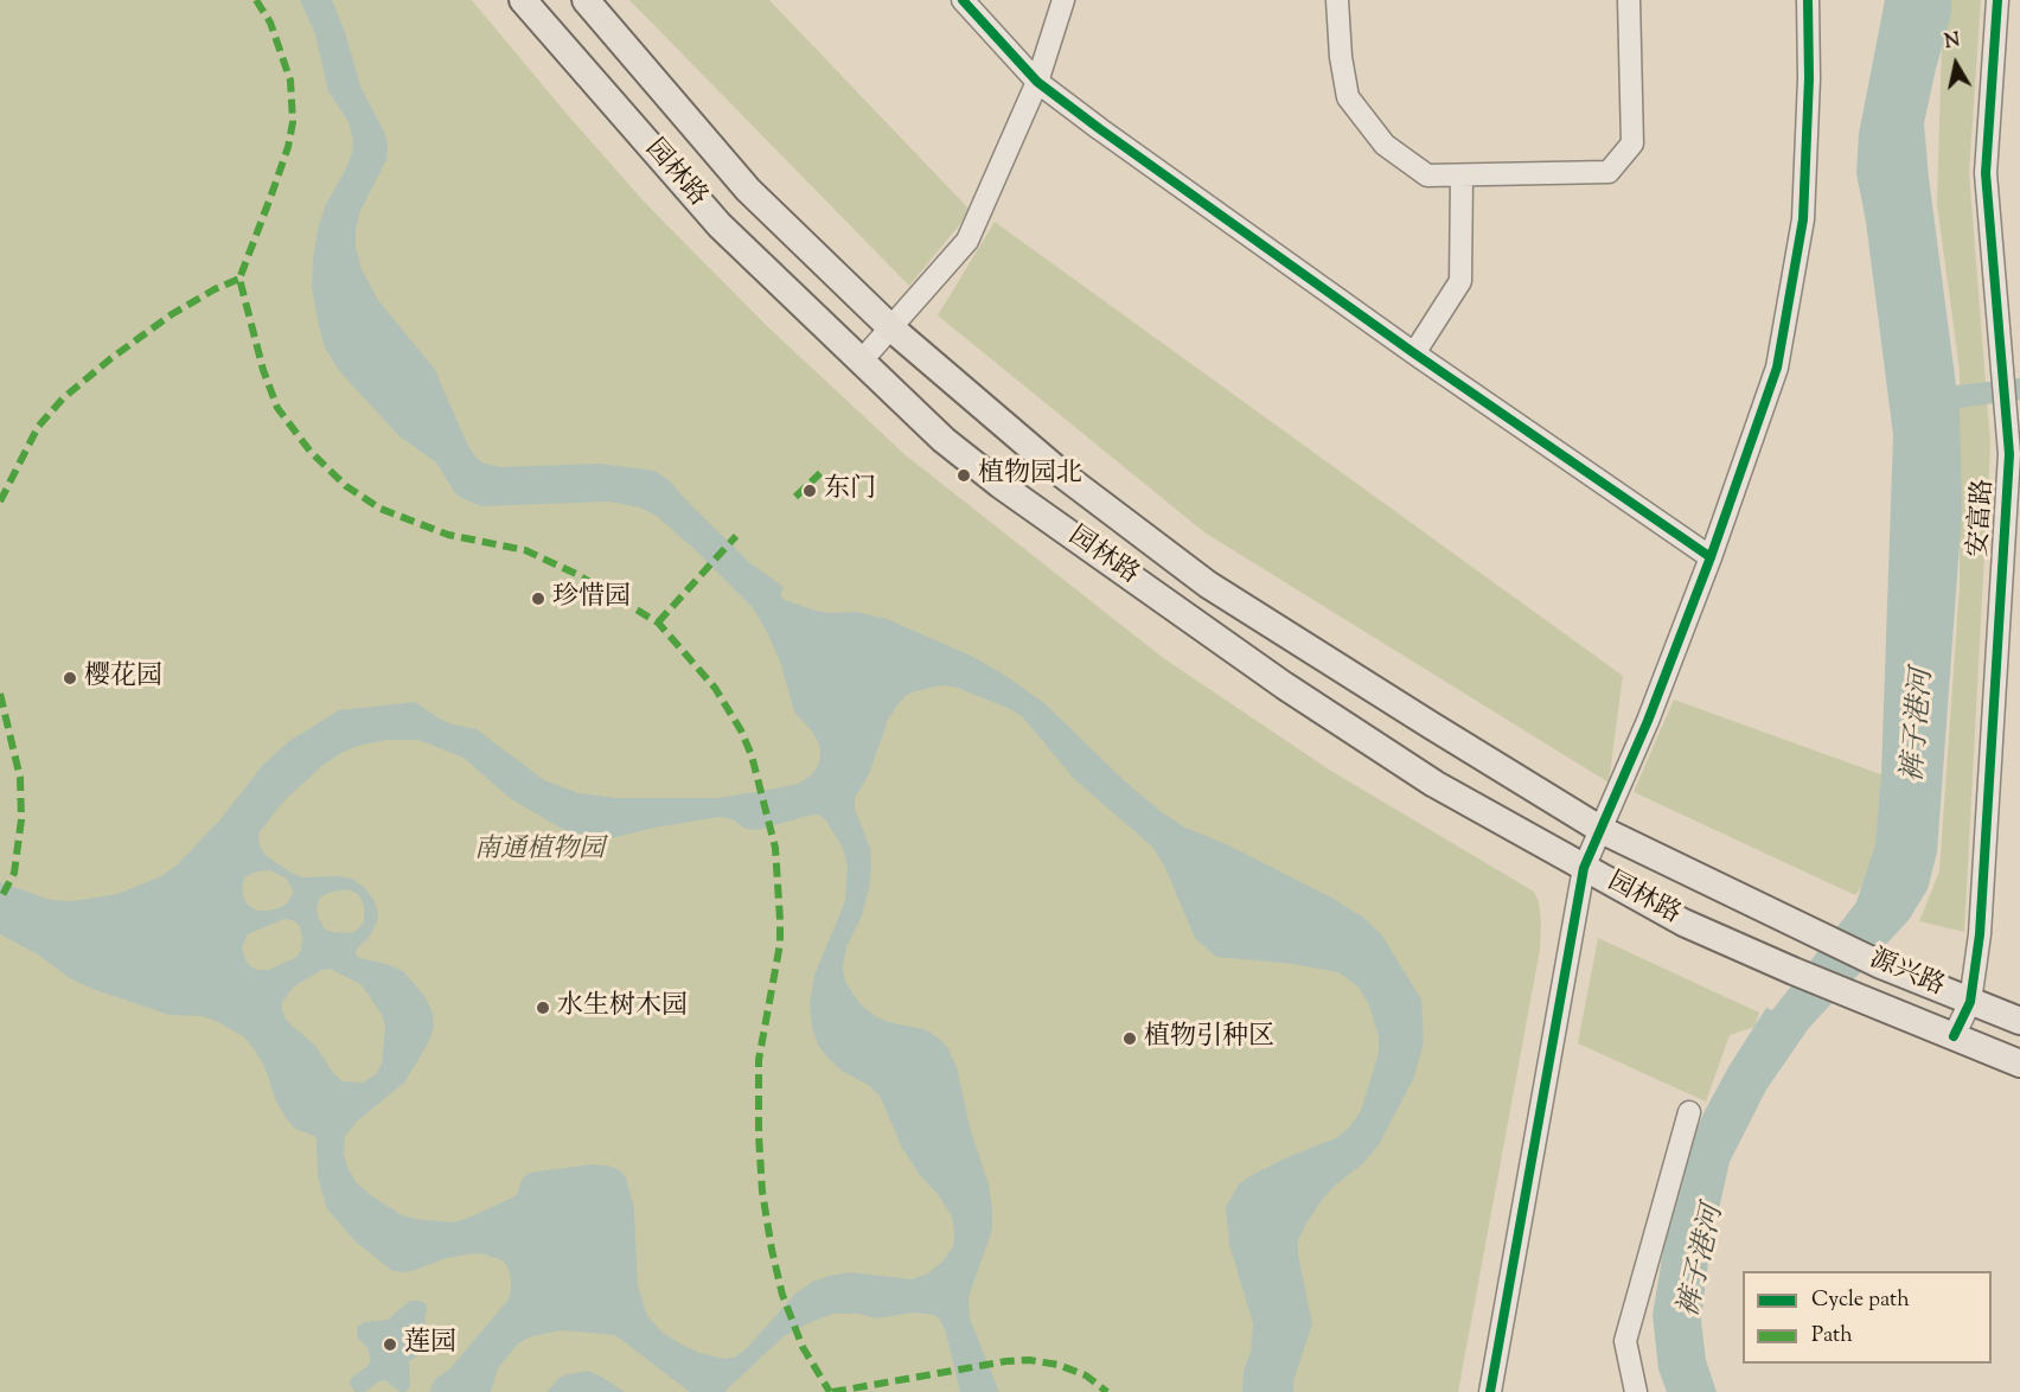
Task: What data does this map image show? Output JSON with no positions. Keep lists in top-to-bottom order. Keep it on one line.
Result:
{"streets":{"main road":["园林路","源兴路"],"street":["安富路"]},"crossings":[["园林路","源兴路"],["安富路","源兴路"]],"water":["裤子港河"],"parks":["南通植物园"],"places":["植物园北","东门","珍惜园","樱花园","水生树木园","植物引种区","莲园"],"legend":["Cycle path","Path"],"north":"top"}
